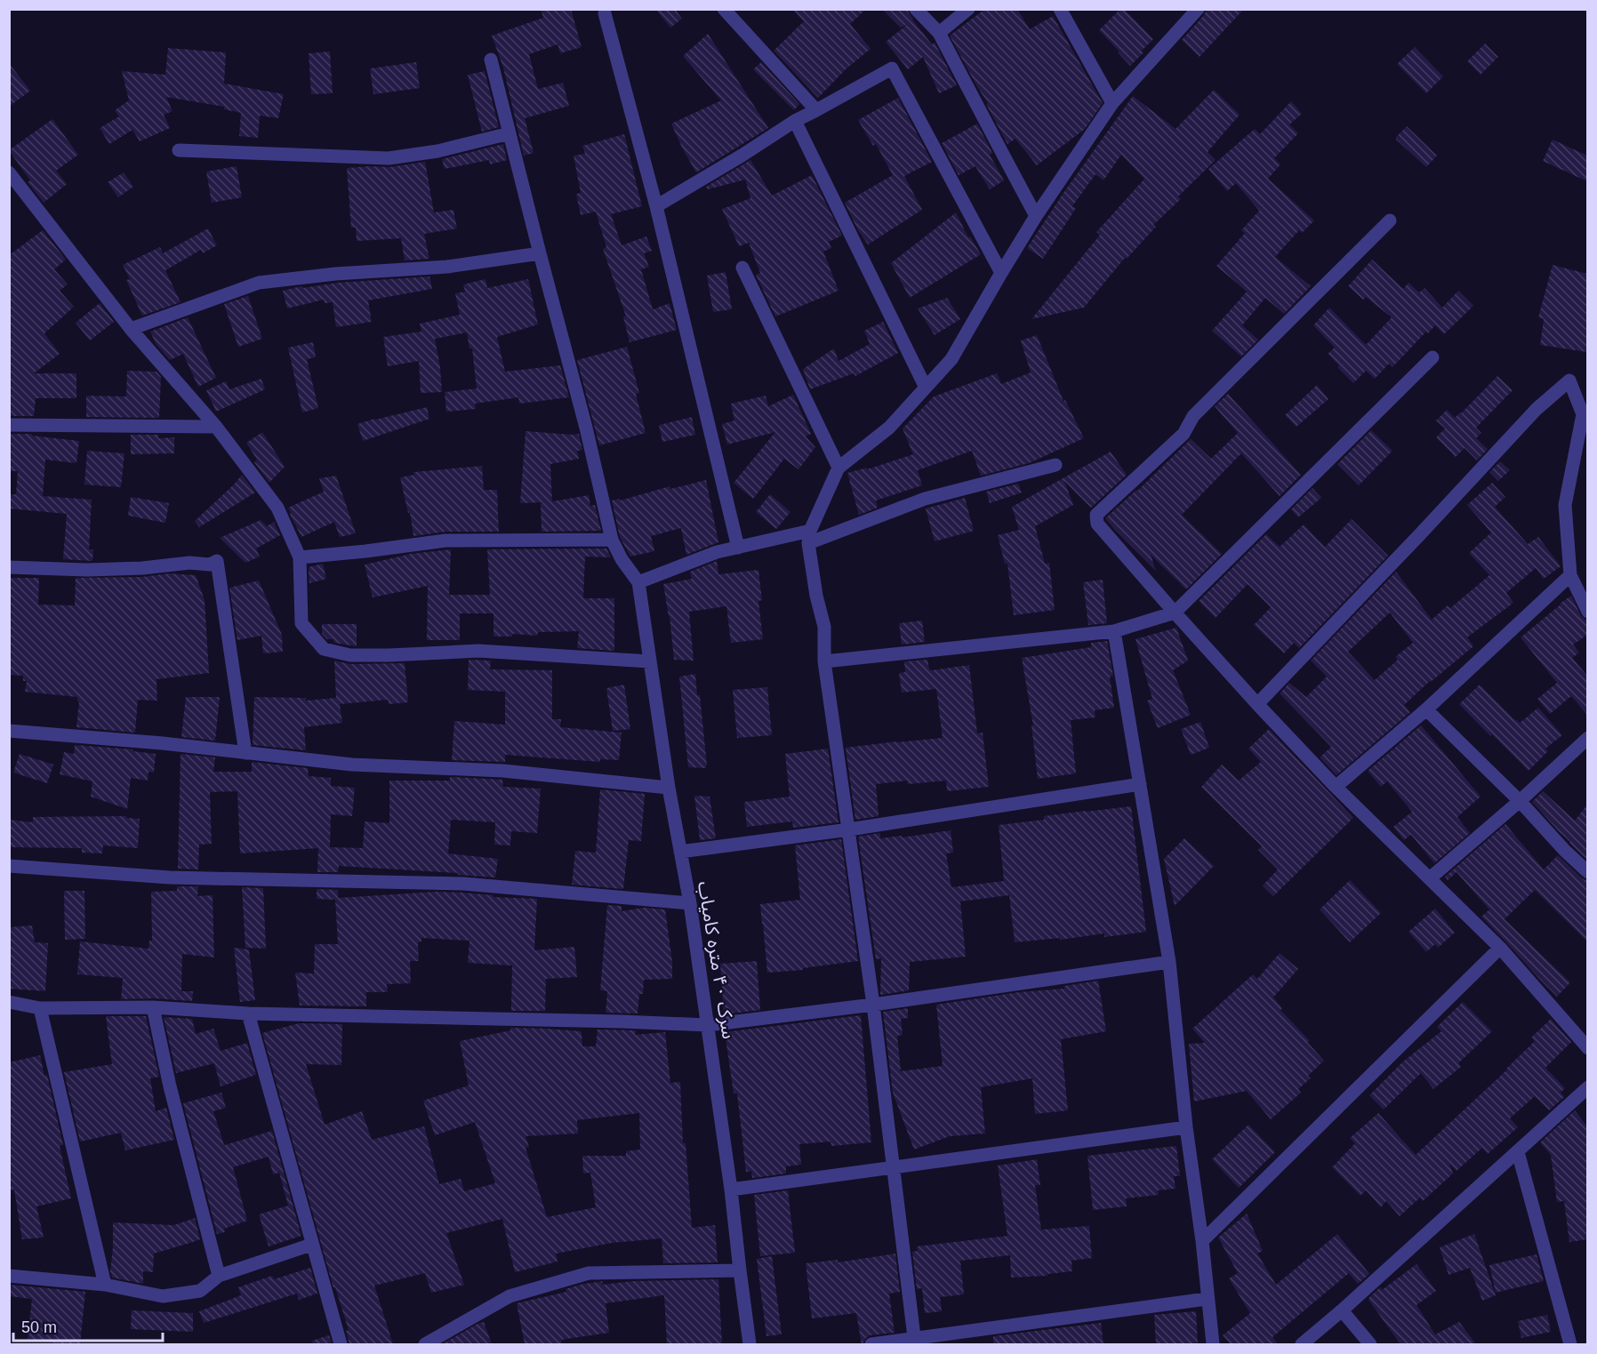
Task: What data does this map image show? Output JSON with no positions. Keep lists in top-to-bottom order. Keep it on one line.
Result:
{"streets":{"street":["سرک ۴۰ متره کامیاب"]},"scale_bar":"50 m"}
